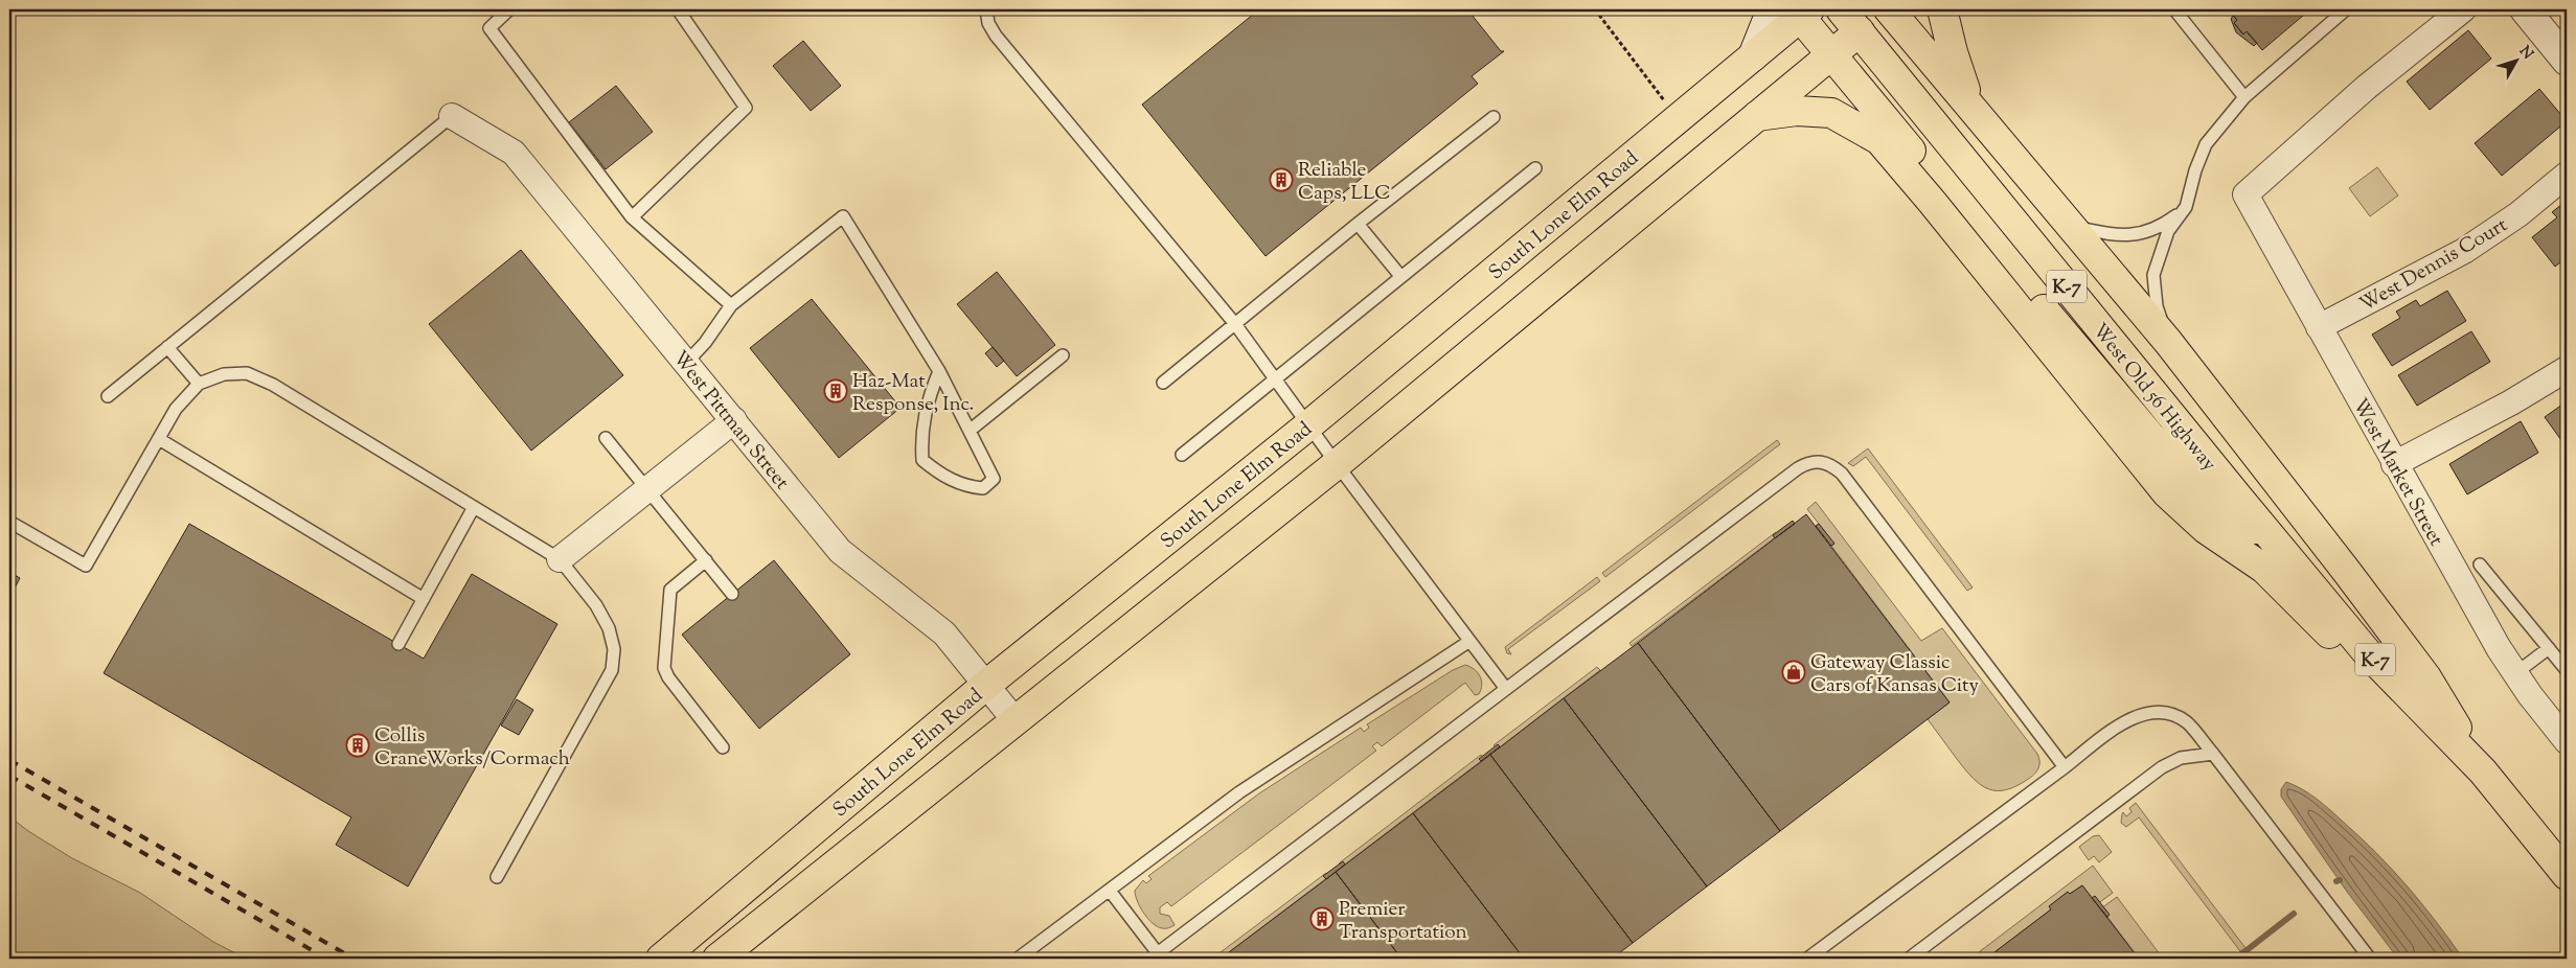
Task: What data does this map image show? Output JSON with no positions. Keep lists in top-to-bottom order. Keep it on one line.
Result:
{"streets":{"main road":["South Lone Elm Road","K-7","West Old 56 Highway"],"street":["West Dennis Court","West Pittman Street","West Market Street"]},"crossings":[["South Lone Elm Road","West Pittman Street"],["West Dennis Court","West Market Street"],["K-7","West Old 56 Highway"]],"places":{"building":["Reliable Caps, LLC","Haz-Mat Response, Inc.","Collis CraneWorks/Cormach","Premier Transportation"],"shop":["Gateway Classic Cars of Kansas City"]},"north":"top right"}
